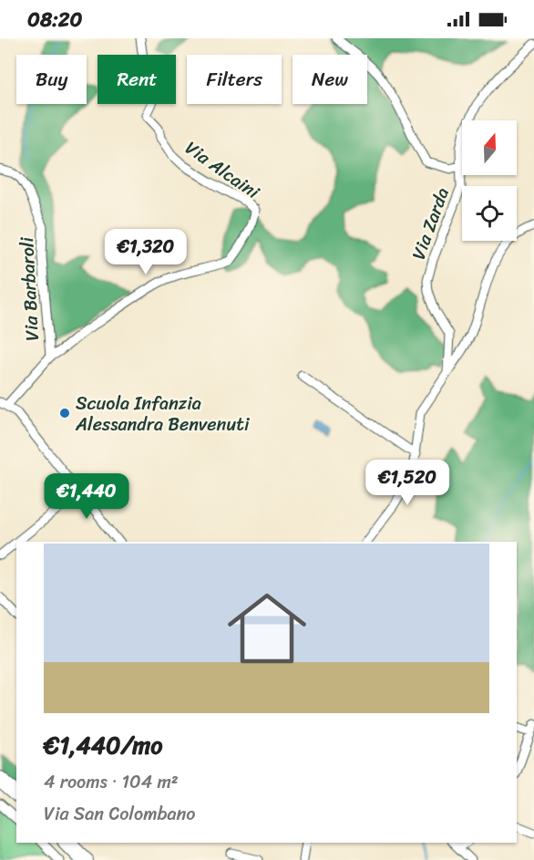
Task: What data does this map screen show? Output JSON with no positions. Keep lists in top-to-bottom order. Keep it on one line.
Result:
{"streets":{"street":["Via Alcaini","Via Zarda","Via Barbaroli"]},"crossings":[["Via Alcaini","Via Barbaroli"]],"places":["Scuola Infanzia Alessandra Benvenuti"],"north":"top","page":{"status":"08:20","chip":["Buy","Rent","Filters","New"],"price":["€1,320","€1,520","€1,440"],"list":[{"name":"€1,440/mo","note":"4 rooms · 104 m² · Via San Colombano"}]}}
